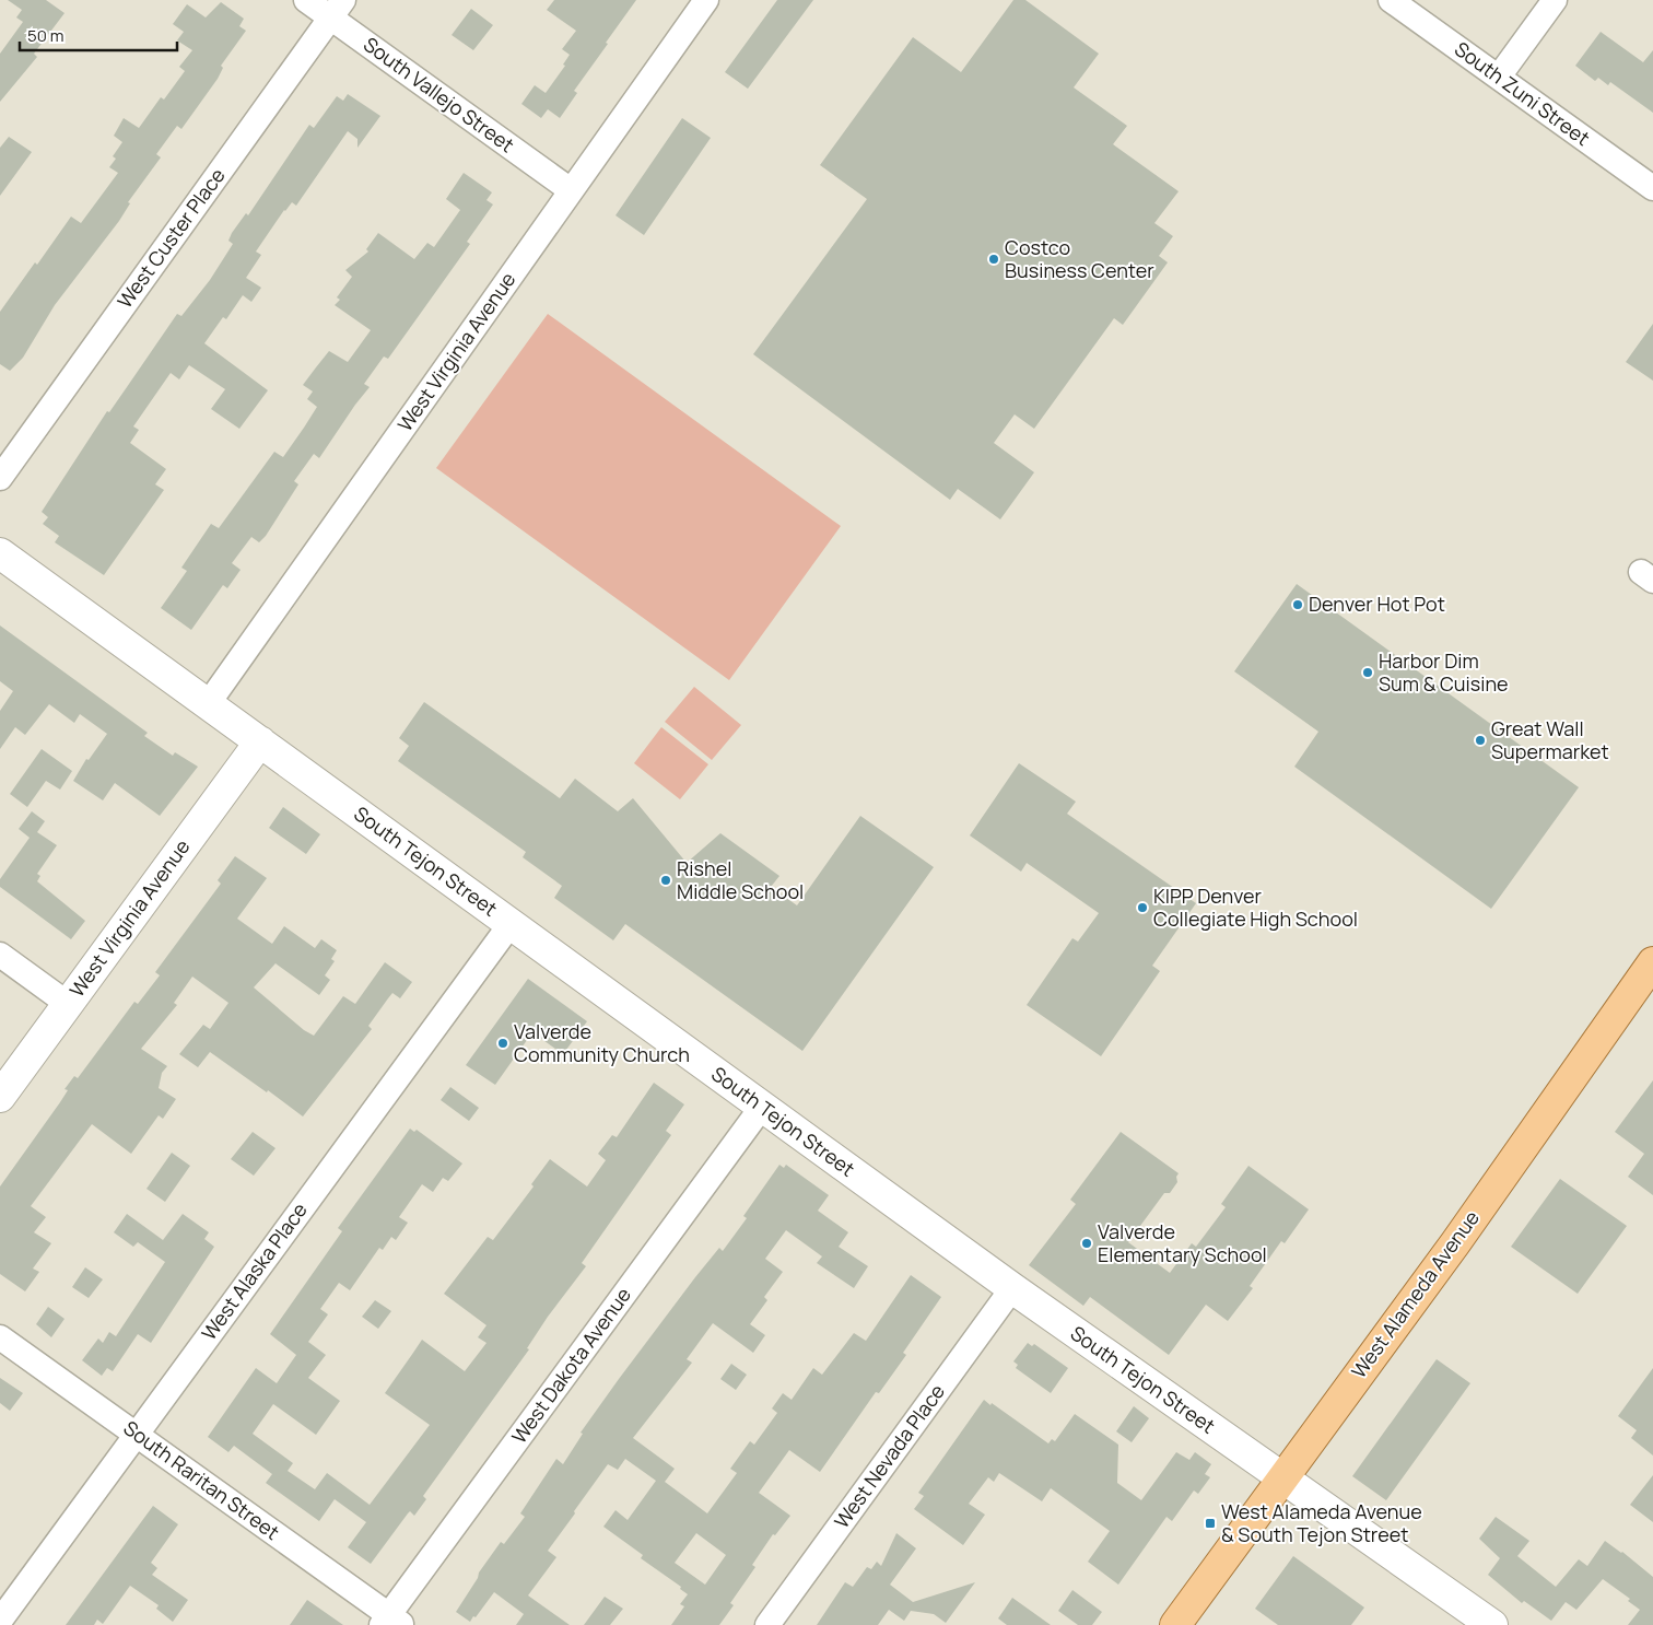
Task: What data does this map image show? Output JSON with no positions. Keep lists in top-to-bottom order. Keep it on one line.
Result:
{"streets":{"main road":["West Alameda Avenue"],"street":["South Zuni Street","South Vallejo Street","West Custer Place","West Virginia Avenue","South Tejon Street","West Alaska Place","West Dakota Avenue","West Nevada Place","South Raritan Street"]},"crossings":[["South Vallejo Street","West Custer Place"],["South Vallejo Street","West Virginia Avenue"],["West Virginia Avenue","South Tejon Street"],["South Tejon Street","West Alaska Place"],["South Tejon Street","West Alameda Avenue"],["South Tejon Street","West Dakota Avenue"],["South Tejon Street","West Nevada Place"],["West Alaska Place","South Raritan Street"],["West Dakota Avenue","South Raritan Street"]],"places":{"other":["Costco Business Center","Denver Hot Pot","Harbor Dim Sum & Cuisine","Great Wall Supermarket","Rishel Middle School","KIPP Denver Collegiate High School","Valverde Community Church","Valverde Elementary School"],"transit":["West Alameda Avenue & South Tejon Street"]},"scale_bar":"50 m"}
